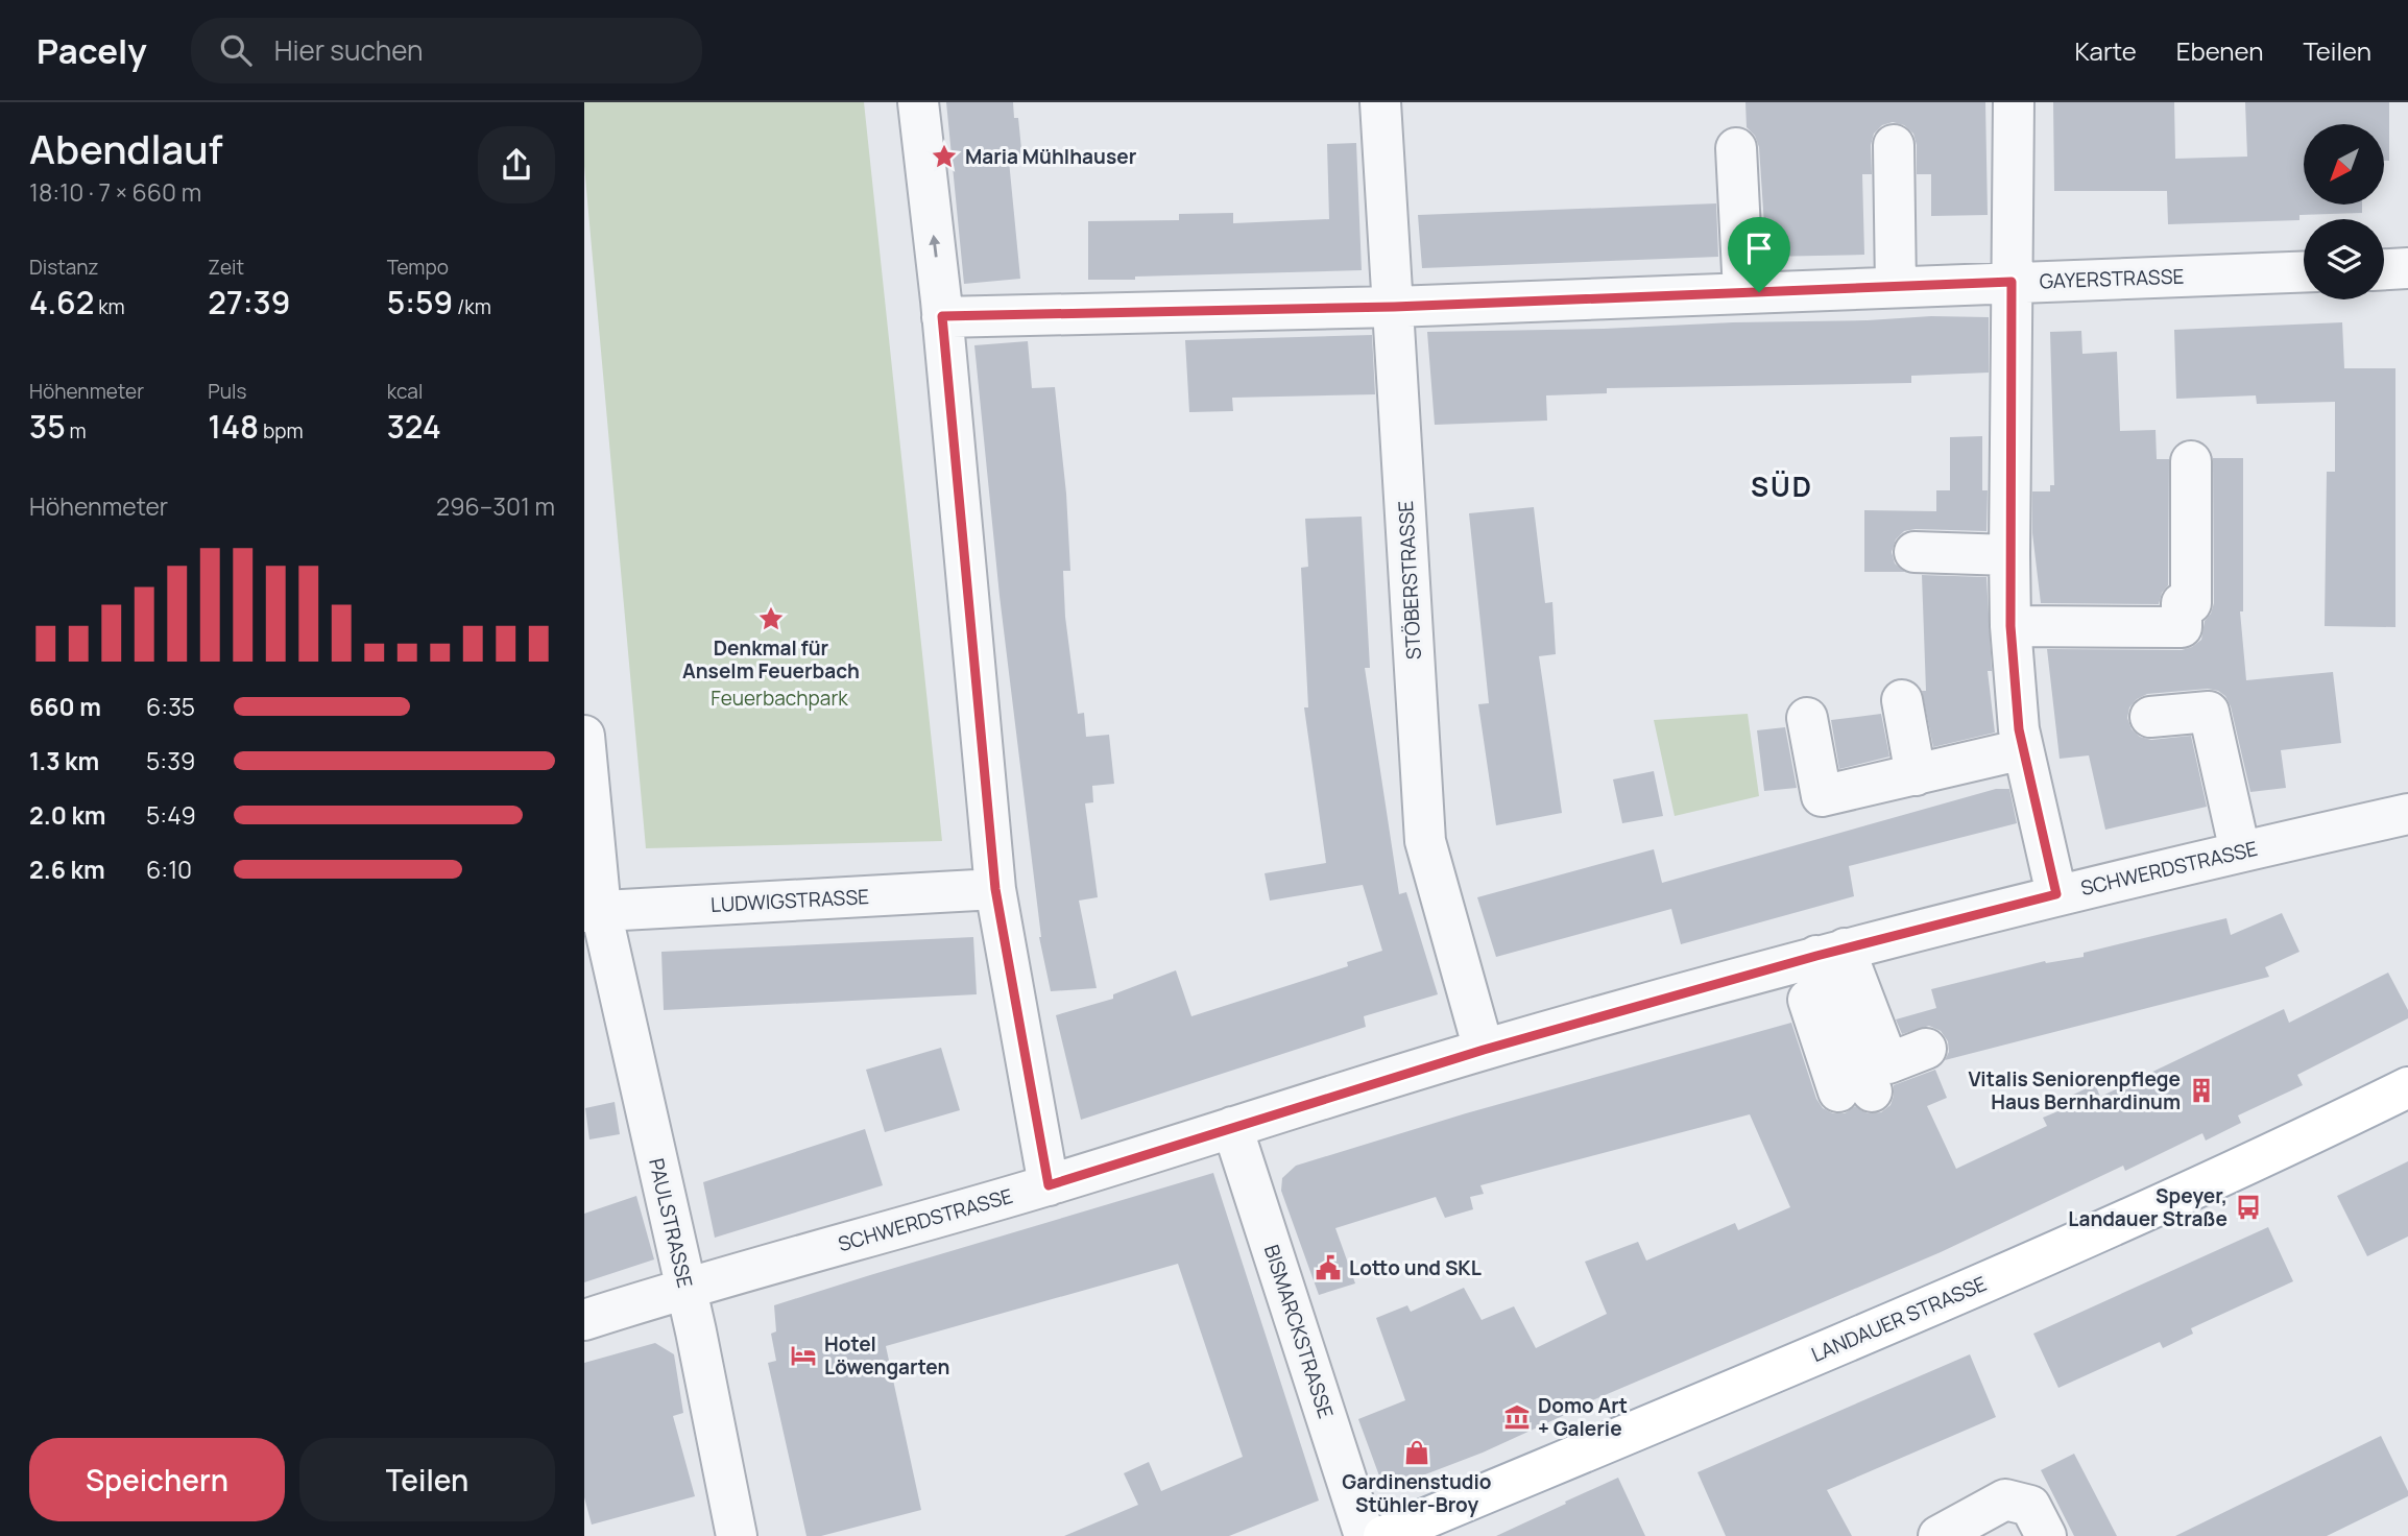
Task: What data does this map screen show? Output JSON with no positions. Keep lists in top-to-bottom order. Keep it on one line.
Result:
{"streets":{"main road":["LANDAUER STRASSE"],"street":["GAYERSTRASSE","STÖBERSTRASSE","SCHWERDSTRASSE","LUDWIGSTRASSE","PAULSTRASSE","BISMARCKSTRASSE"]},"crossings":[["GAYERSTRASSE","STÖBERSTRASSE"],["STÖBERSTRASSE","SCHWERDSTRASSE"],["SCHWERDSTRASSE","PAULSTRASSE"],["SCHWERDSTRASSE","BISMARCKSTRASSE"],["LUDWIGSTRASSE","PAULSTRASSE"]],"districts":["SÜD"],"parks":["Feuerbachpark"],"places":{"place":["Maria Mühlhauser","Denkmal für Anselm Feuerbach"],"building":["Vitalis Seniorenpflege Haus Bernhardinum"],"bus stop":["Speyer, Landauer Straße"],"public building":["Lotto und SKL"],"hotel":["Hotel Löwengarten"],"museum":["Domo Art + Galerie"],"shop":["Gardinenstudio Stühler-Broy"]},"north":"bottom left","page":{"header":"Pacely","search":"Hier suchen","nav":["Karte","Ebenen","Teilen"],"heading":["Abendlauf","18:10 · 7 × 660 m"],"stats":[["Distanz","4.62 km"],["Zeit","27:39"],["Tempo","5:59 /km"],["Höhenmeter","35 m"],["Puls","148 bpm"],["kcal","324"]],"chart":["Höhenmeter","296–301 m"],"list":[{"name":"660 m","note":"6:35"},{"name":"1.3 km","note":"5:39"},{"name":"2.0 km","note":"5:49"},{"name":"2.6 km","note":"6:10"}],"buttons":["Speichern","Teilen"]}}
